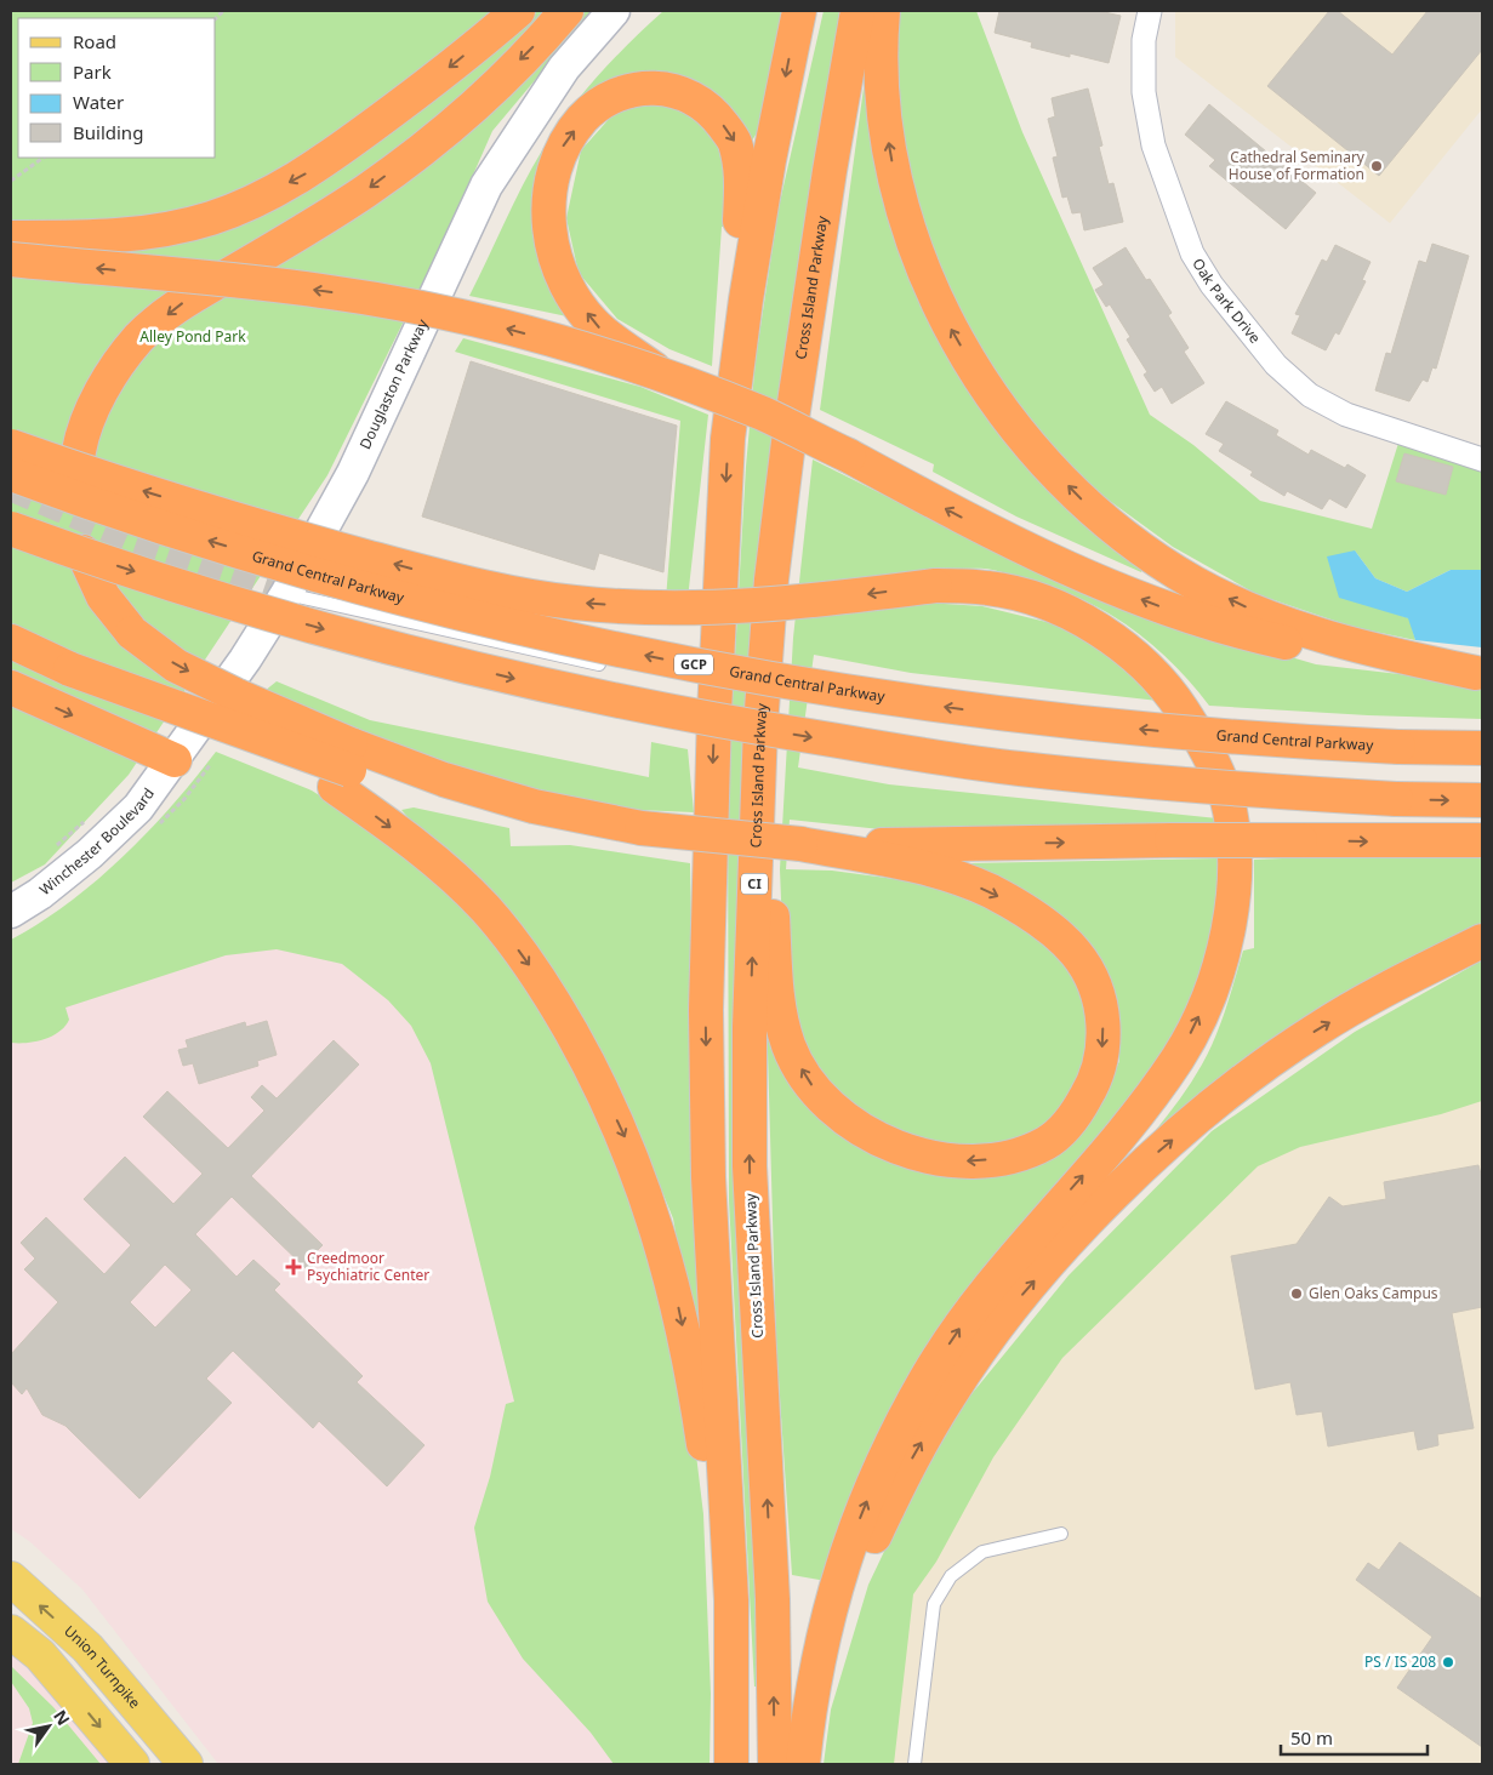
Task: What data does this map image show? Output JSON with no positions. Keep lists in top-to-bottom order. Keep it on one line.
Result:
{"streets":{"highway":["Cross Island Parkway","Grand Central Parkway","GCP","CI"],"main road":["Douglaston Parkway","Winchester Boulevard","Union Turnpike"],"street":["Oak Park Drive"]},"crossings":[["Douglaston Parkway","Winchester Boulevard"]],"parks":["Alley Pond Park"],"places":{"other":["Cathedral Seminary House of Formation","Glen Oaks Campus","PS / IS 208"],"health":["Creedmoor Psychiatric Center"]},"legend":["Road","Park","Water","Building"],"scale_bar":"50 m","north":"top right"}
